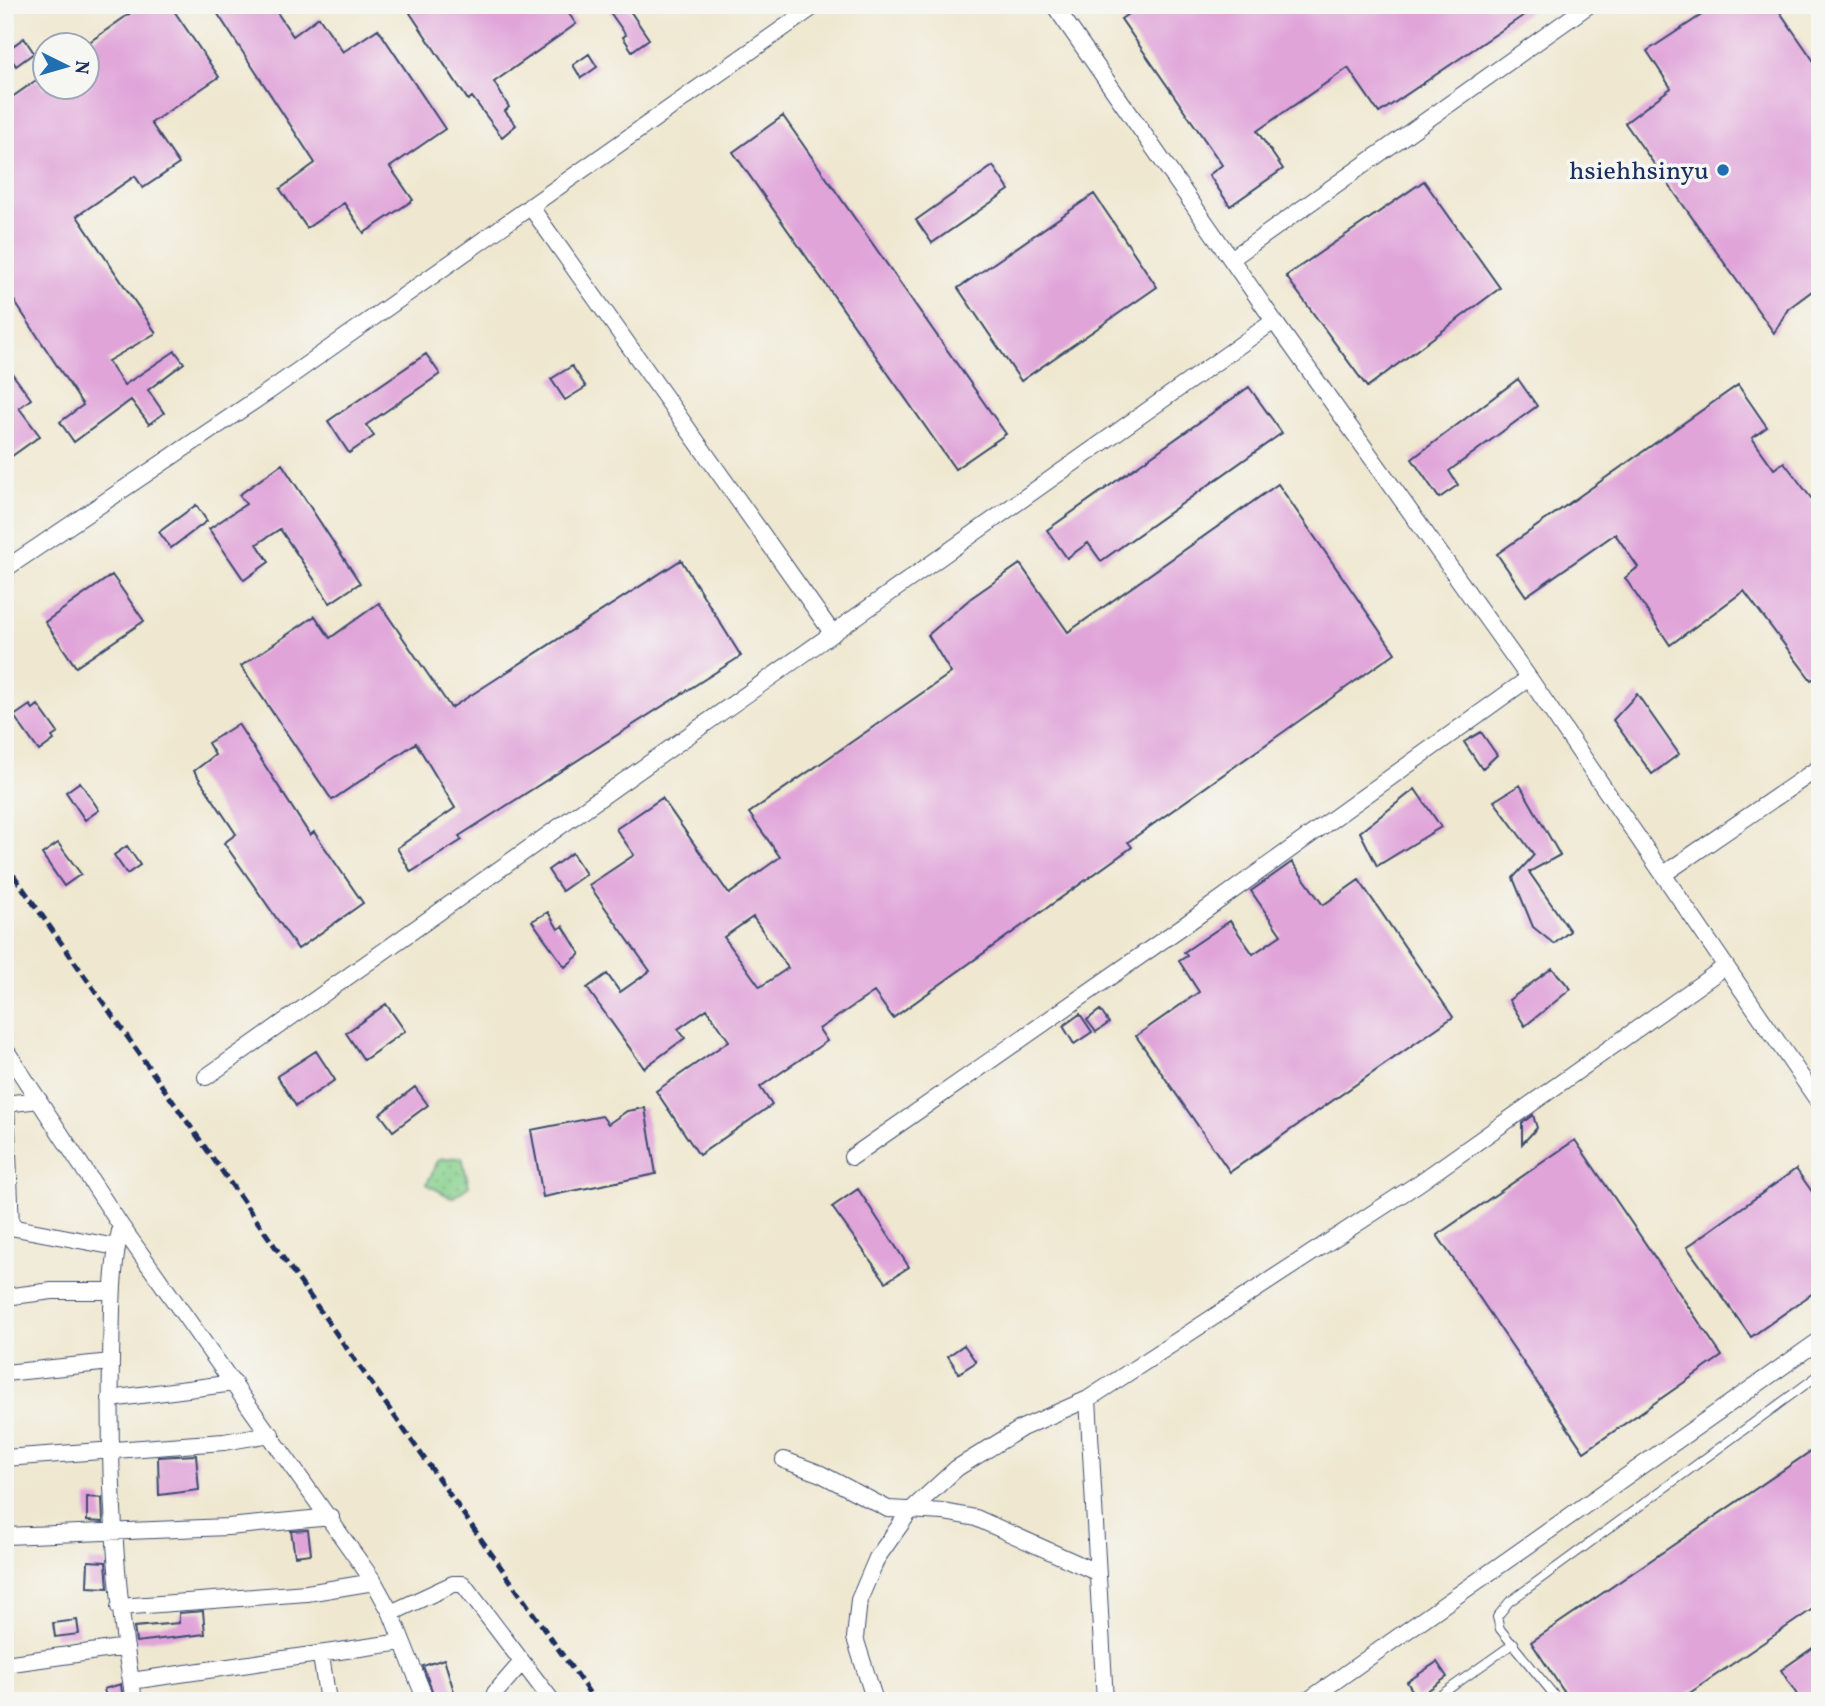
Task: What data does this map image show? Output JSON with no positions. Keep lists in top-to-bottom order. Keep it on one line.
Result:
{"places":["hsiehhsinyu"],"north":"right"}
